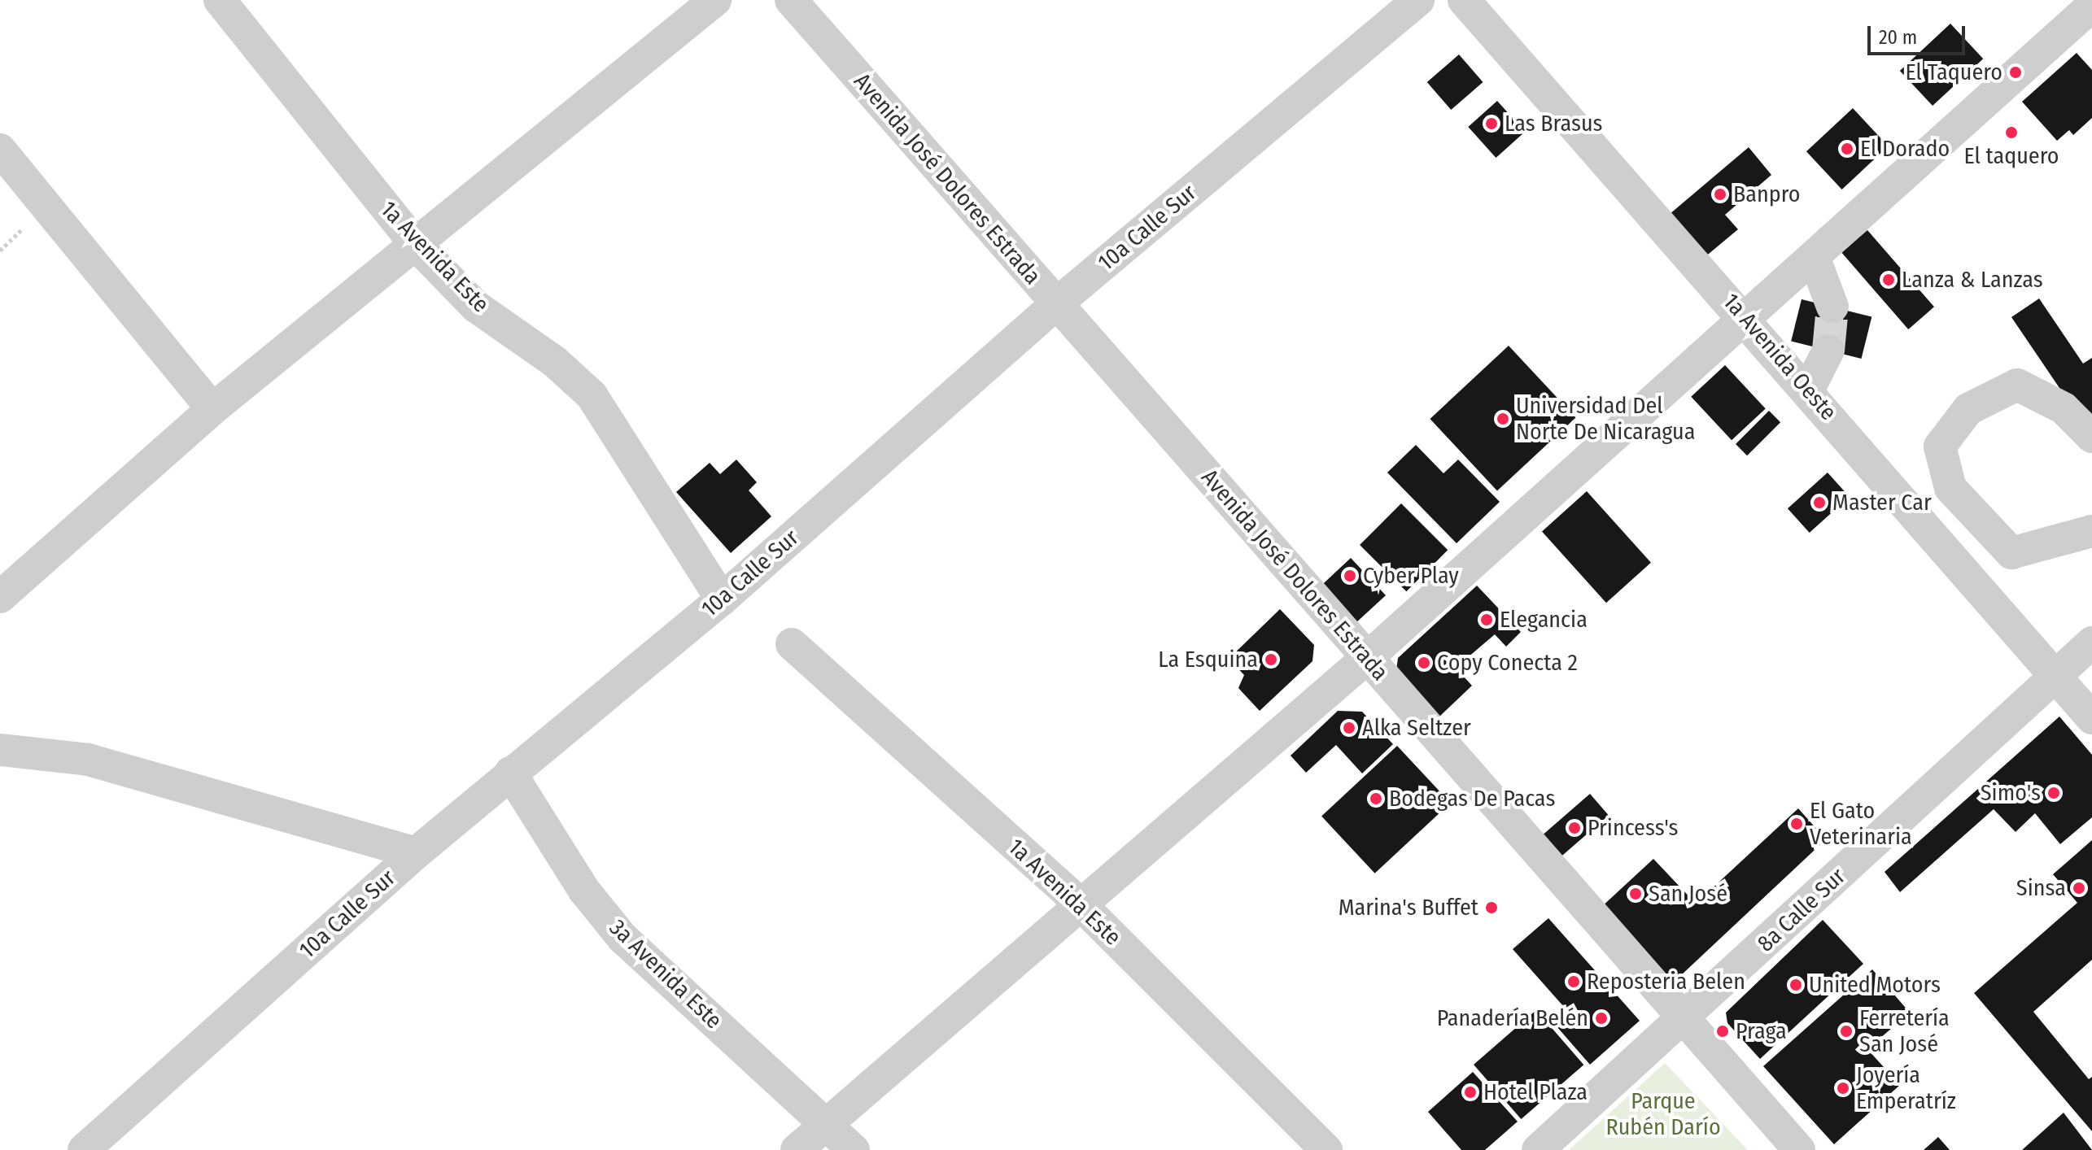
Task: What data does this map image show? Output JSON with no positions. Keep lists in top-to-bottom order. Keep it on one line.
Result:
{"streets":{"street":["Avenida José Dolores Estrada","10a Calle Sur","1a Avenida Este","1a Avenida Oeste","8a Calle Sur","3a Avenida Este"]},"crossings":[["Avenida José Dolores Estrada","10a Calle Sur"],["Avenida José Dolores Estrada","8a Calle Sur"],["10a Calle Sur","1a Avenida Este"],["10a Calle Sur","3a Avenida Este"],["1a Avenida Oeste","8a Calle Sur"]],"parks":["Parque Rubén Darío"],"places":["El Taquero","Las Brasus","El taquero","El Dorado","Banpro","Lanza & Lanzas","Universidad Del Norte De Nicaragua","Master Car","Cyber Play","Elegancia","La Esquina","Copy Conecta 2","Alka Seltzer","Simo's","Bodegas De Pacas","El Gato Veterinaria","Princess's","Sinsa","San José","Marina's Buffet","Reposteria Belen","United Motors","Panadería Belén","Praga","Ferretería San José","Joyería Emperatríz","Hotel Plaza"],"scale_bar":"20 m"}
